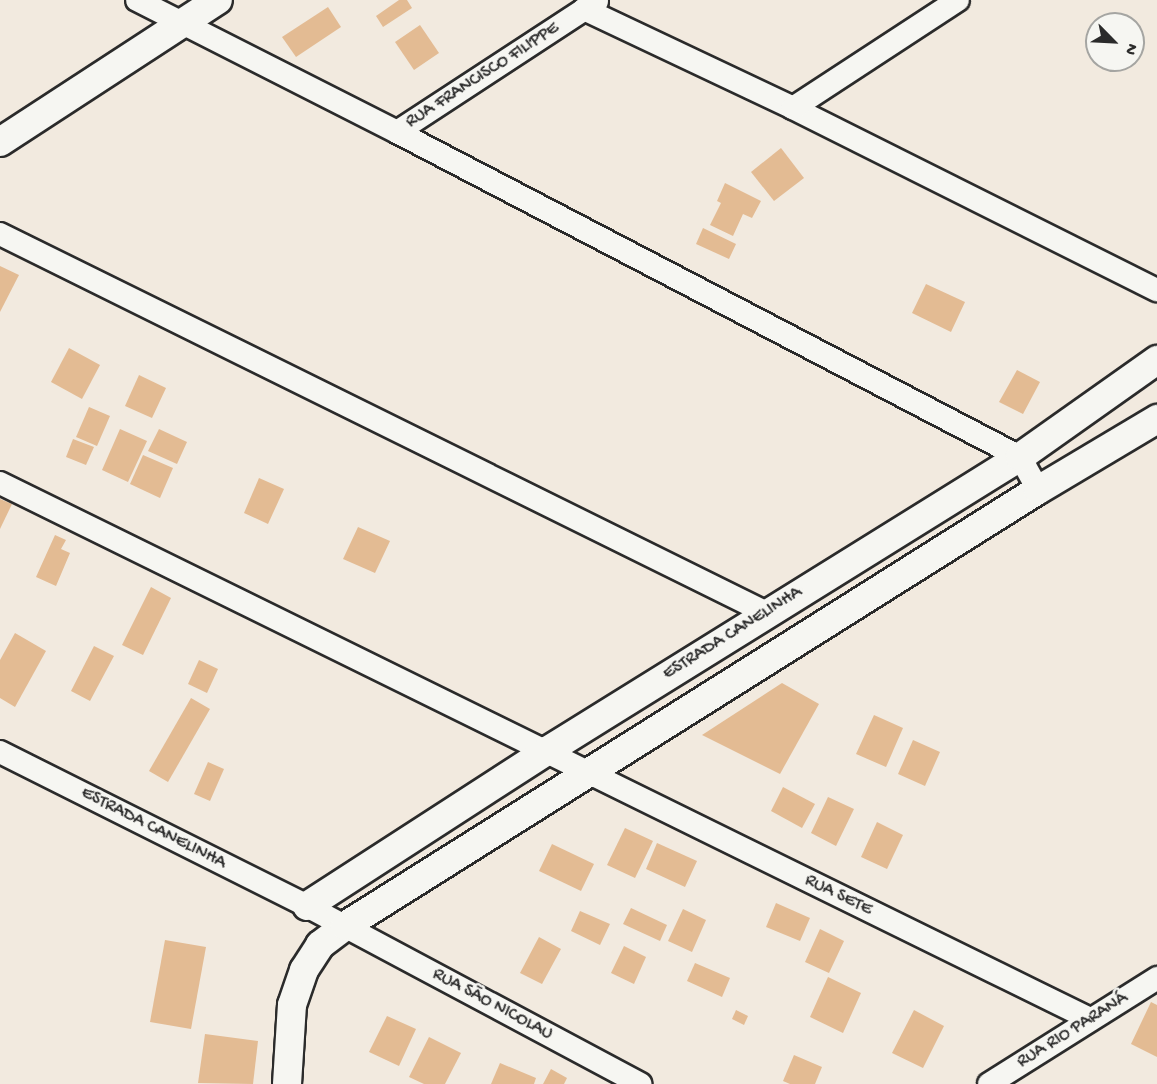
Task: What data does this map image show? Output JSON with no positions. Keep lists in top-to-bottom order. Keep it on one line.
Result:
{"streets":{"street":["RUA FRANCISCO FILIPPE","ESTRADA CANELINHA","RUA SETE","RUA SÃO NICOLAU","RUA RIO PARANÁ"]},"crossings":[["ESTRADA CANELINHA","RUA SETE"],["ESTRADA CANELINHA","RUA SÃO NICOLAU"],["RUA SETE","RUA RIO PARANÁ"]],"north":"bottom right"}
